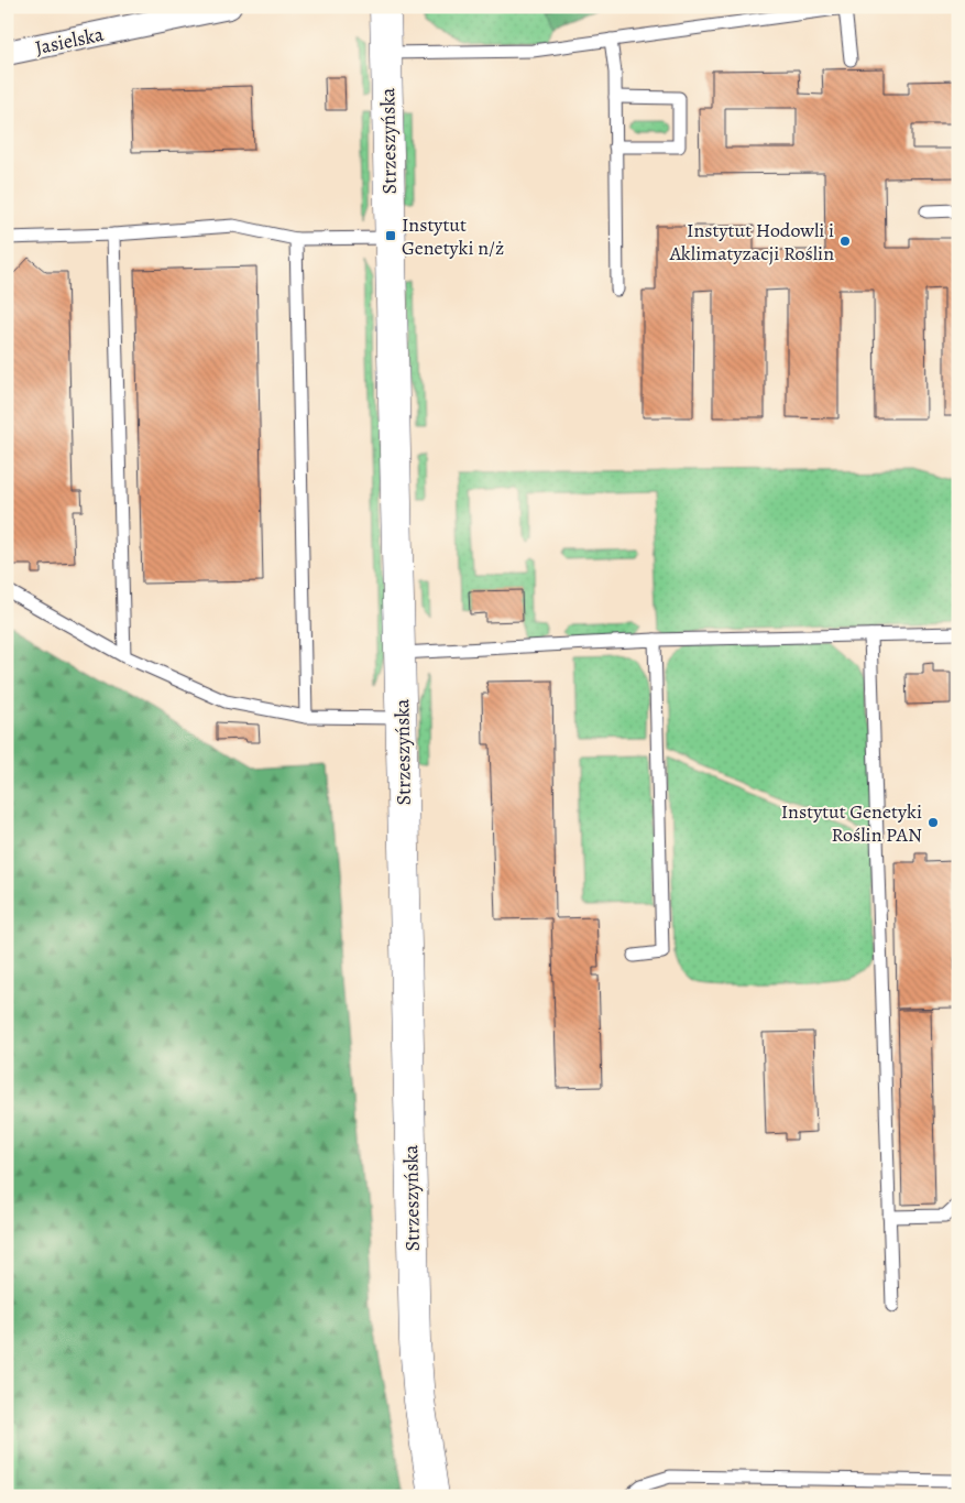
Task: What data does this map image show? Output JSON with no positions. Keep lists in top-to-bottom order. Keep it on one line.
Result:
{"streets":{"street":["Jasielska","Strzeszyńska"]},"places":{"transit":["Instytut Genetyki n/ż"],"other":["Instytut Hodowli i Aklimatyzacji Roślin","Instytut Genetyki Roślin PAN"]}}
